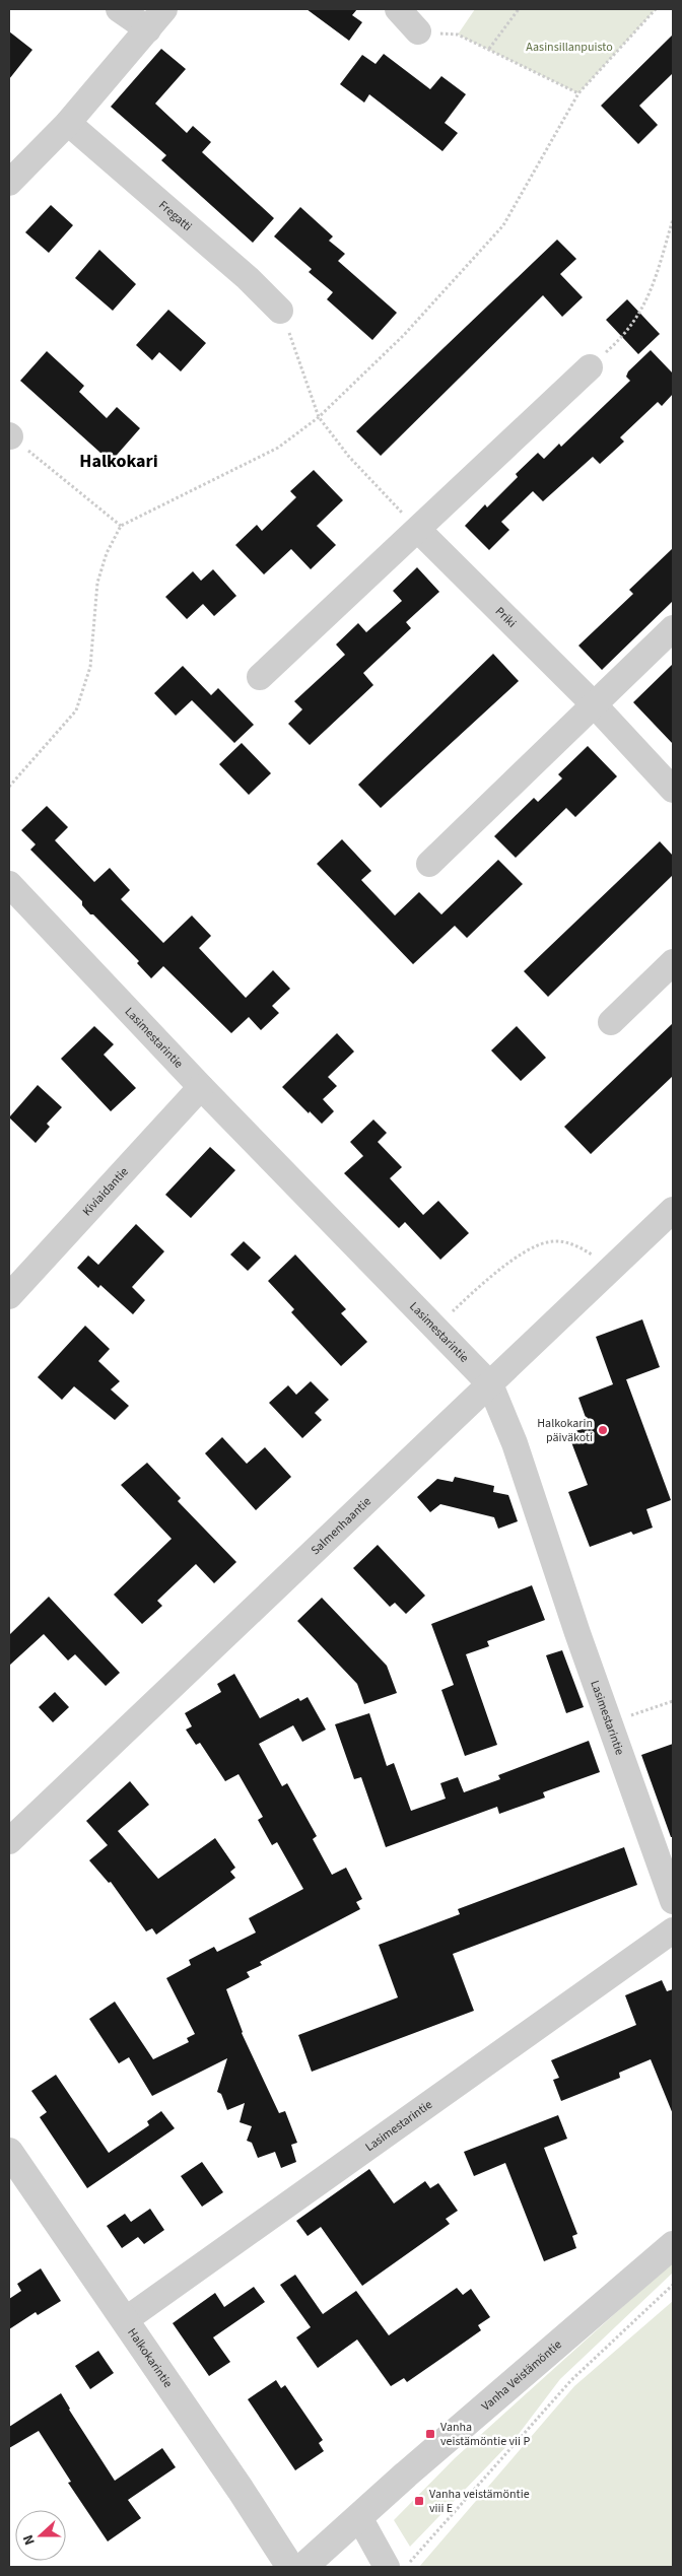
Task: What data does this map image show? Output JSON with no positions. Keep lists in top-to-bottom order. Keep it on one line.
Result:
{"streets":{"street":["Fregatti","Priki","Lasimestarintie","Kiviaidantie","Salmenhaantie","Halkokarintie","Vanha Veistämöntie"]},"crossings":[["Lasimestarintie","Kiviaidantie"],["Lasimestarintie","Salmenhaantie"],["Lasimestarintie","Halkokarintie"]],"districts":["Halkokari"],"parks":["Aasinsillanpuisto"],"places":{"other":["Halkokarin päiväkoti"],"transit":["Vanha veistämöntie vii P","Vanha veistämöntie viii E"]},"north":"left"}
